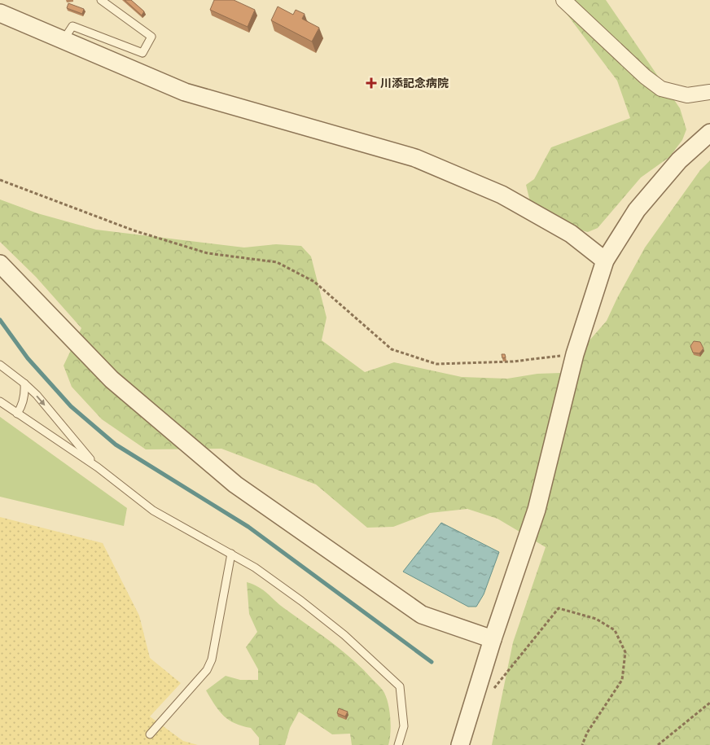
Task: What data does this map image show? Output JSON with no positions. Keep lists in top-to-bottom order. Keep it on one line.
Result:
{"places":{"health":["川添記念病院"]}}
